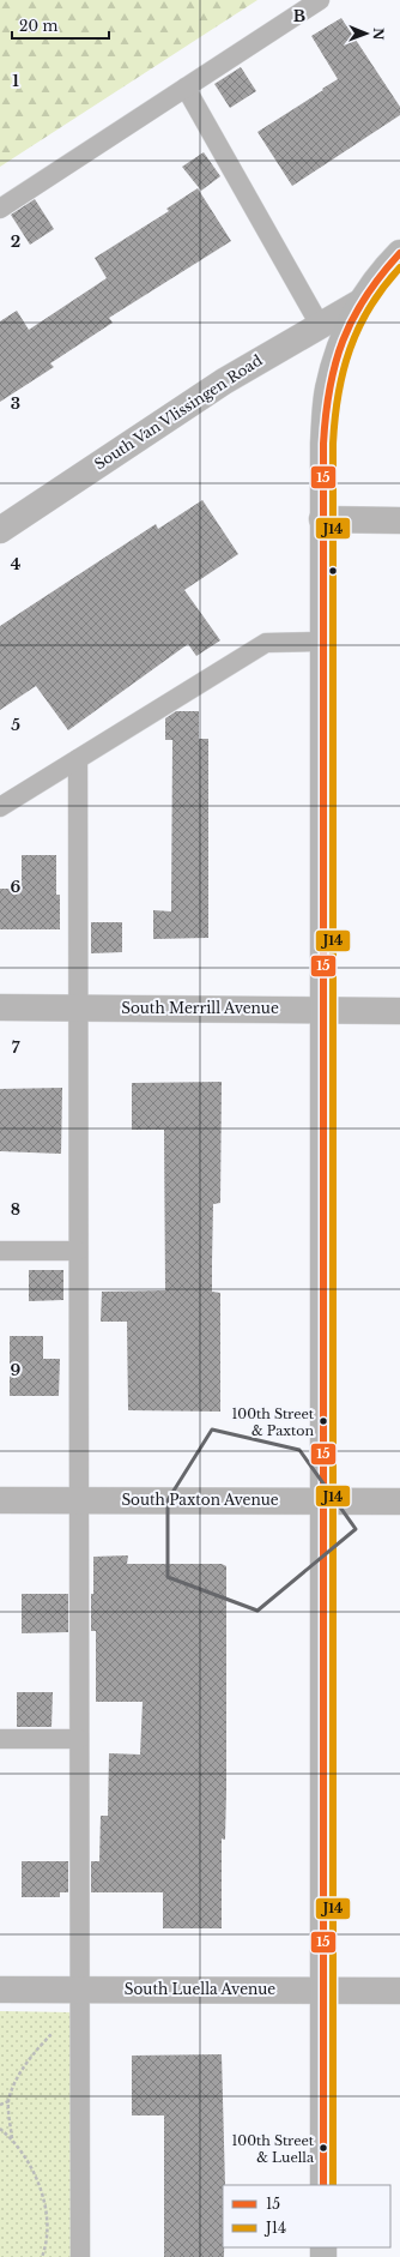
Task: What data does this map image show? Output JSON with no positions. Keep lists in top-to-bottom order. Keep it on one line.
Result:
{"streets":{"street":["South Van Vlissingen Road","South Merrill Avenue","South Paxton Avenue","South Luella Avenue"]},"places":["100th Street & Paxton","100th Street & Luella"],"lines":["transit line 15","transit line J14"],"legend":["15","J14"],"scale_bar":"20 m","north":"right","grid":{"columns":["B"],"rows":["1","2","3","4","5","6","7","8","9"]}}
